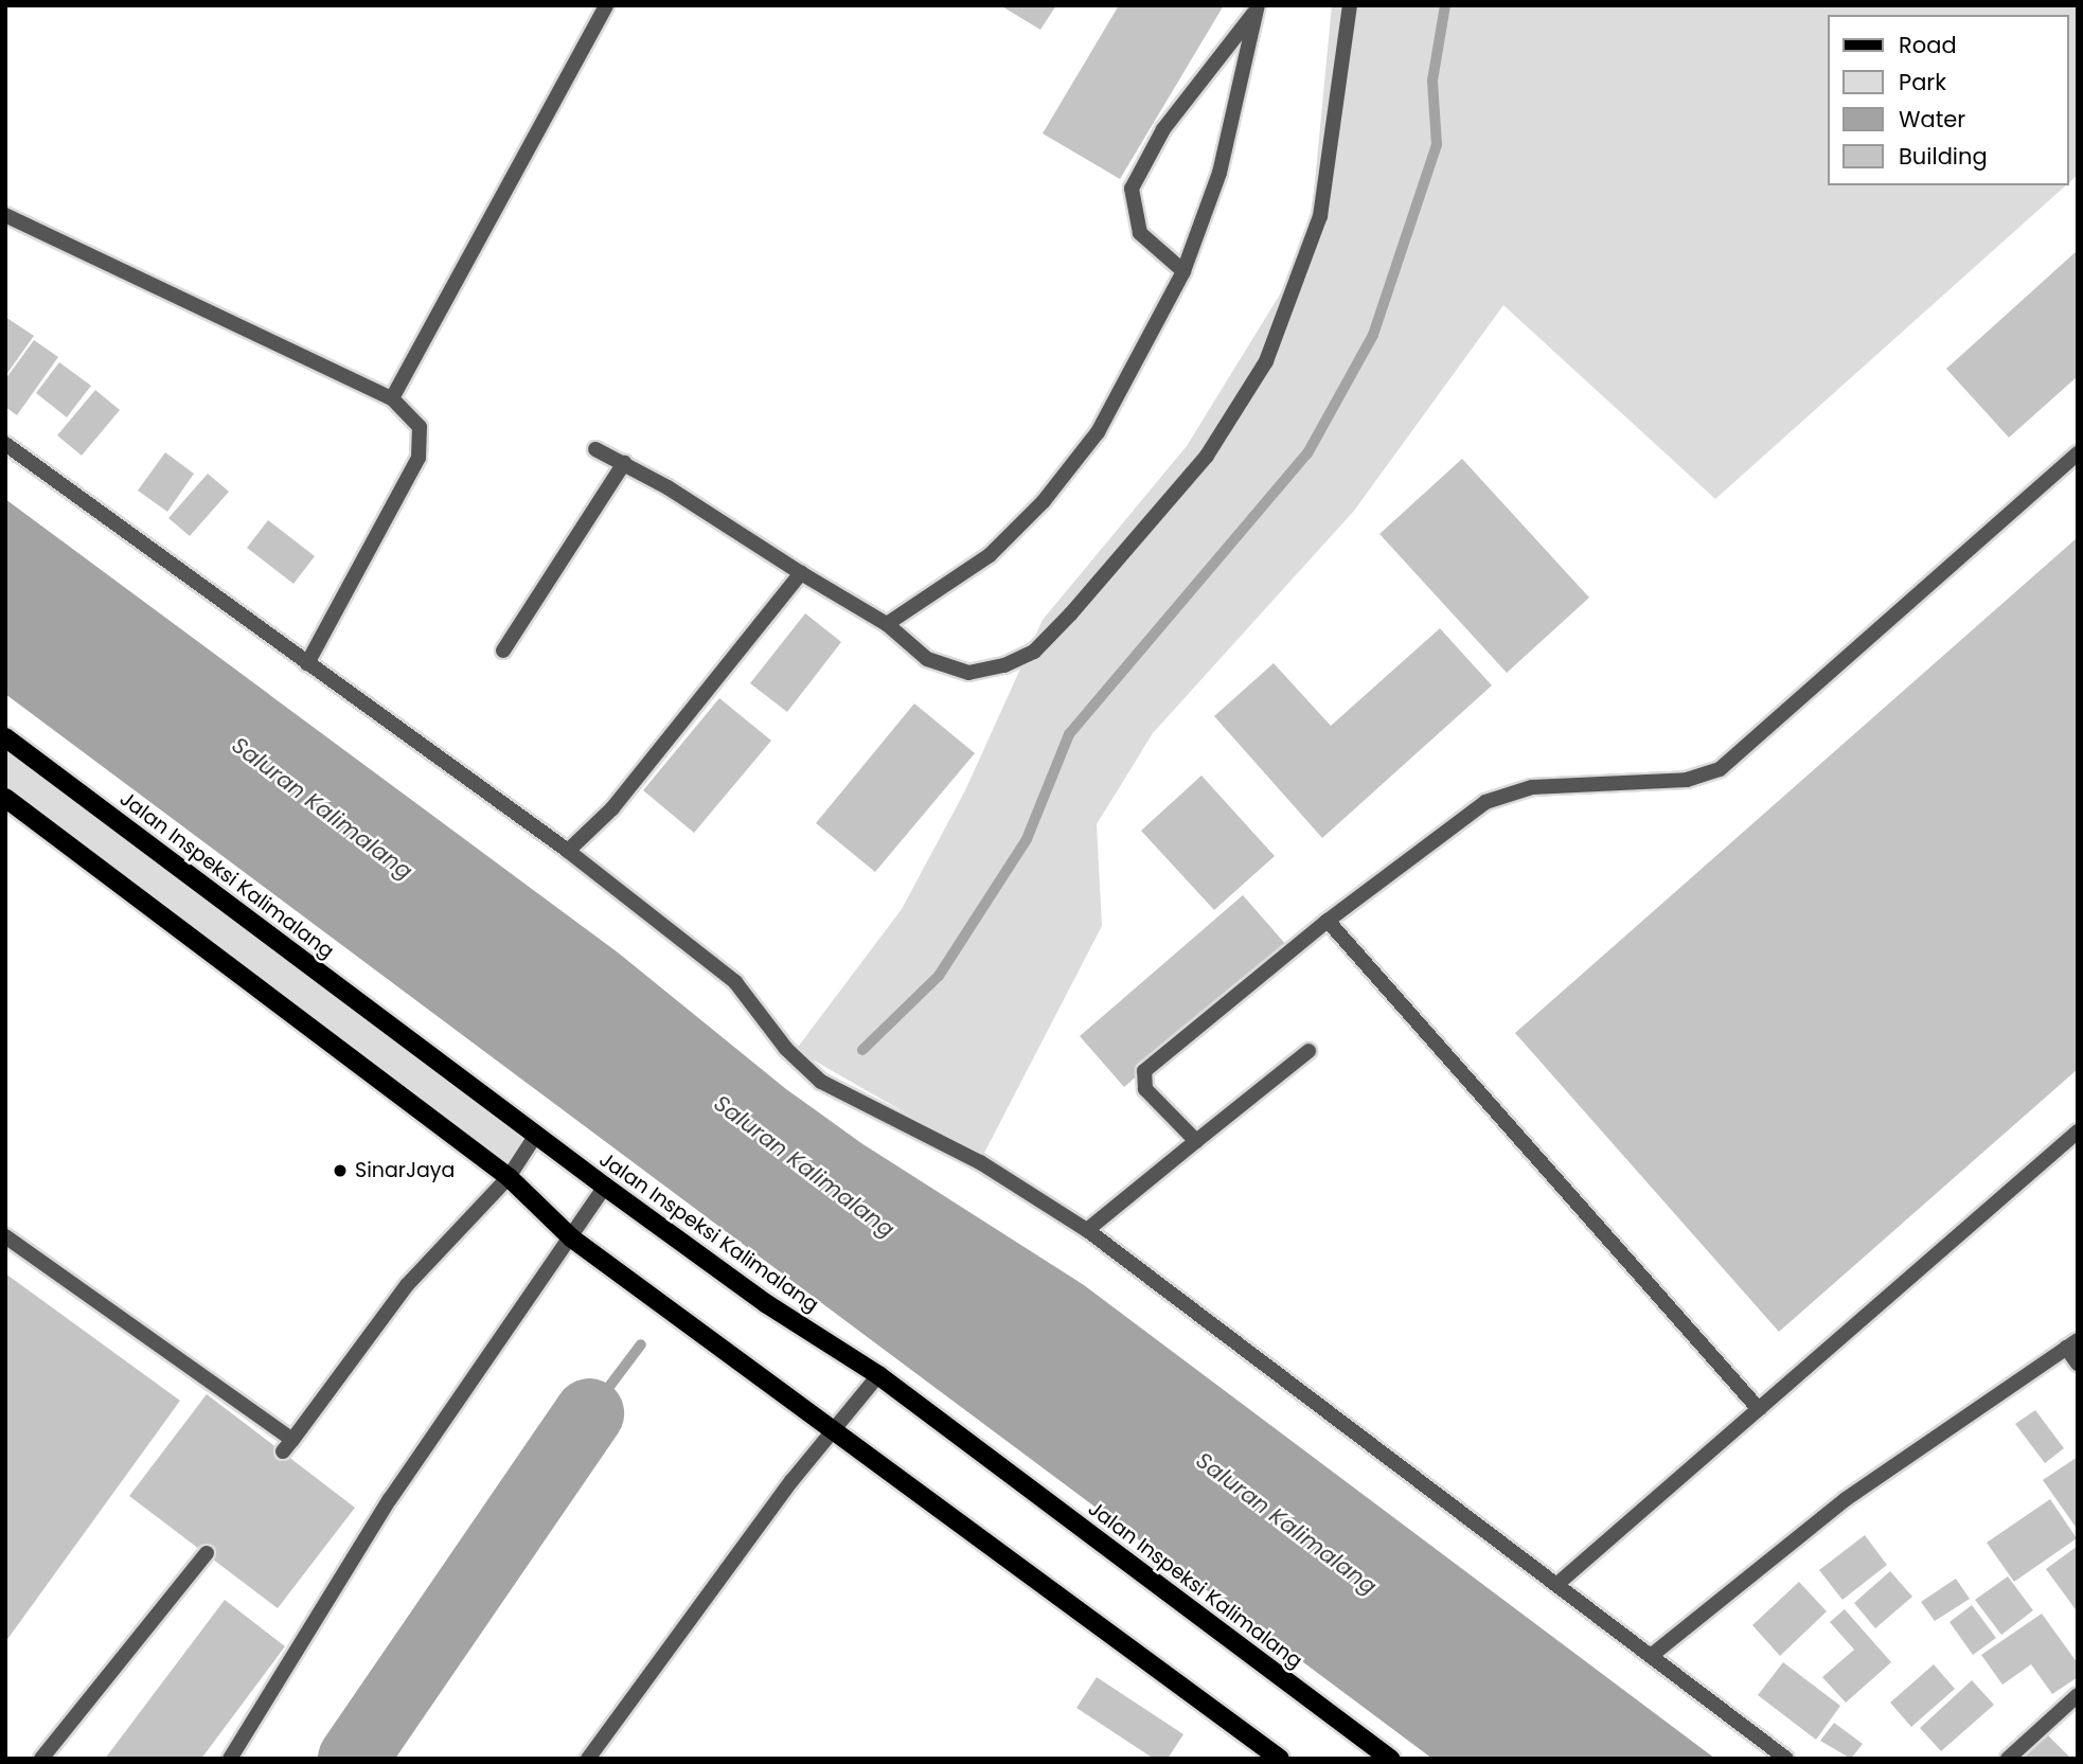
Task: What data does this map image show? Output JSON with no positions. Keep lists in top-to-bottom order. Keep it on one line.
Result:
{"streets":{"main road":["Jalan Inspeksi Kalimalang"]},"water":["Saluran Kalimalang"],"places":["SinarJaya"],"legend":["Road","Park","Water","Building"]}
